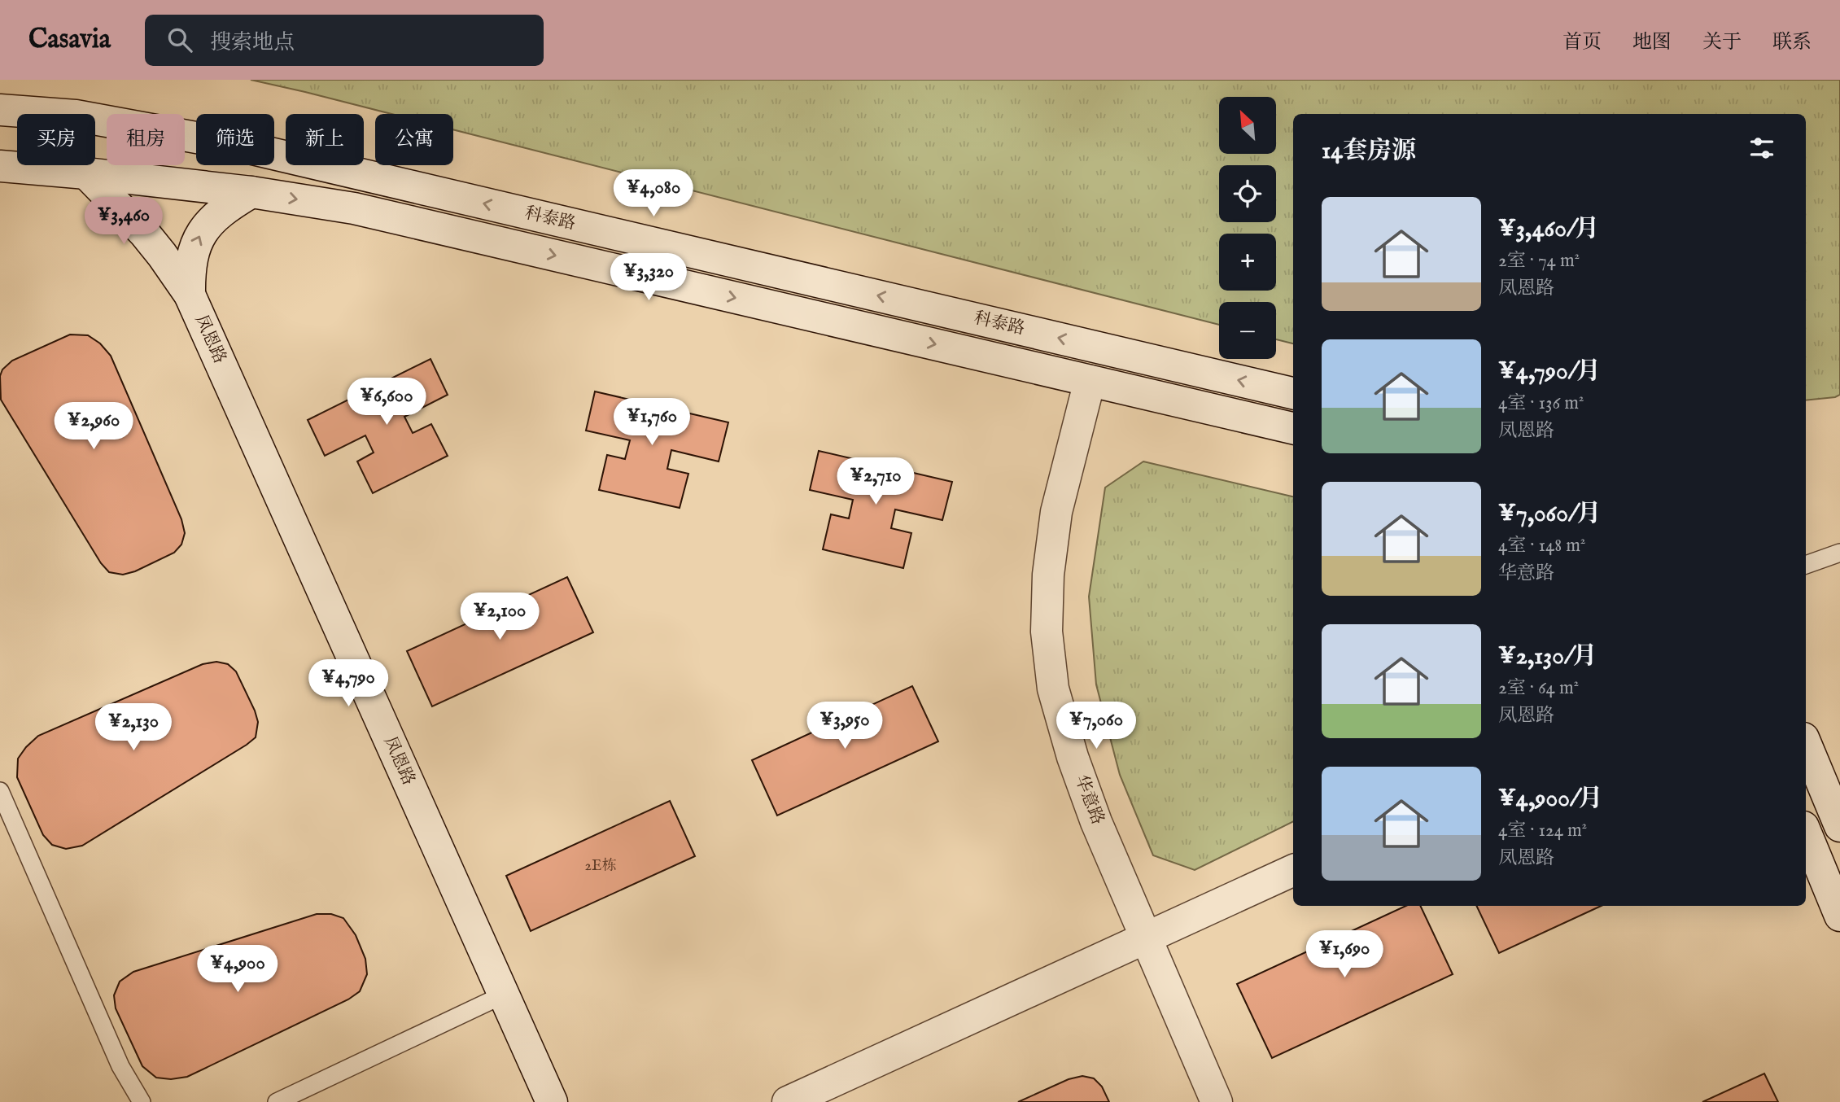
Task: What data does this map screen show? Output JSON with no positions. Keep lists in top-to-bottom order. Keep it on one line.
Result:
{"streets":{"main road":["科泰路","凤恩路","华意路"]},"crossings":[["科泰路","凤恩路"],["科泰路","华意路"]],"house_numbers":["2E栋"],"north":"top left","page":{"header":"Casavia","search":"搜索地点","nav":["首页","地图","关于","联系"],"map_buttons":["+","−"],"chip":["买房","租房","筛选","新上","公寓"],"heading":"14套房源","price":["¥4,080","¥3,460","¥3,320","¥6,600","¥1,760","¥2,960","¥2,710","¥2,100","¥4,790","¥3,950","¥7,060","¥2,130","¥1,690","¥4,900"],"list":[{"name":"¥3,460/月","note":"2室 · 74 m² · 凤恩路"},{"name":"¥4,790/月","note":"4室 · 136 m² · 凤恩路"},{"name":"¥7,060/月","note":"4室 · 148 m² · 华意路"},{"name":"¥2,130/月","note":"2室 · 64 m² · 凤恩路"},{"name":"¥4,900/月","note":"4室 · 124 m² · 凤恩路"}]}}
